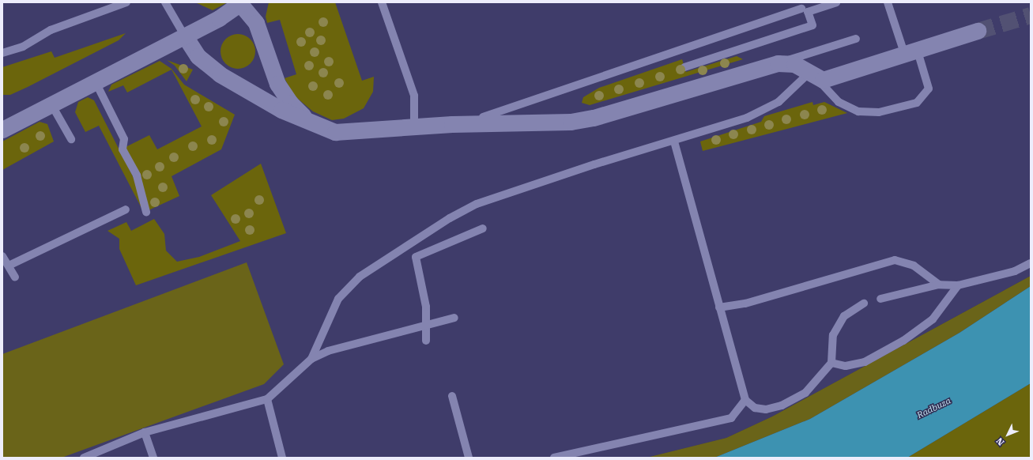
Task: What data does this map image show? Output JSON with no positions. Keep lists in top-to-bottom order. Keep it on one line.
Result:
{"water":["Radbuza"],"north":"bottom left"}
